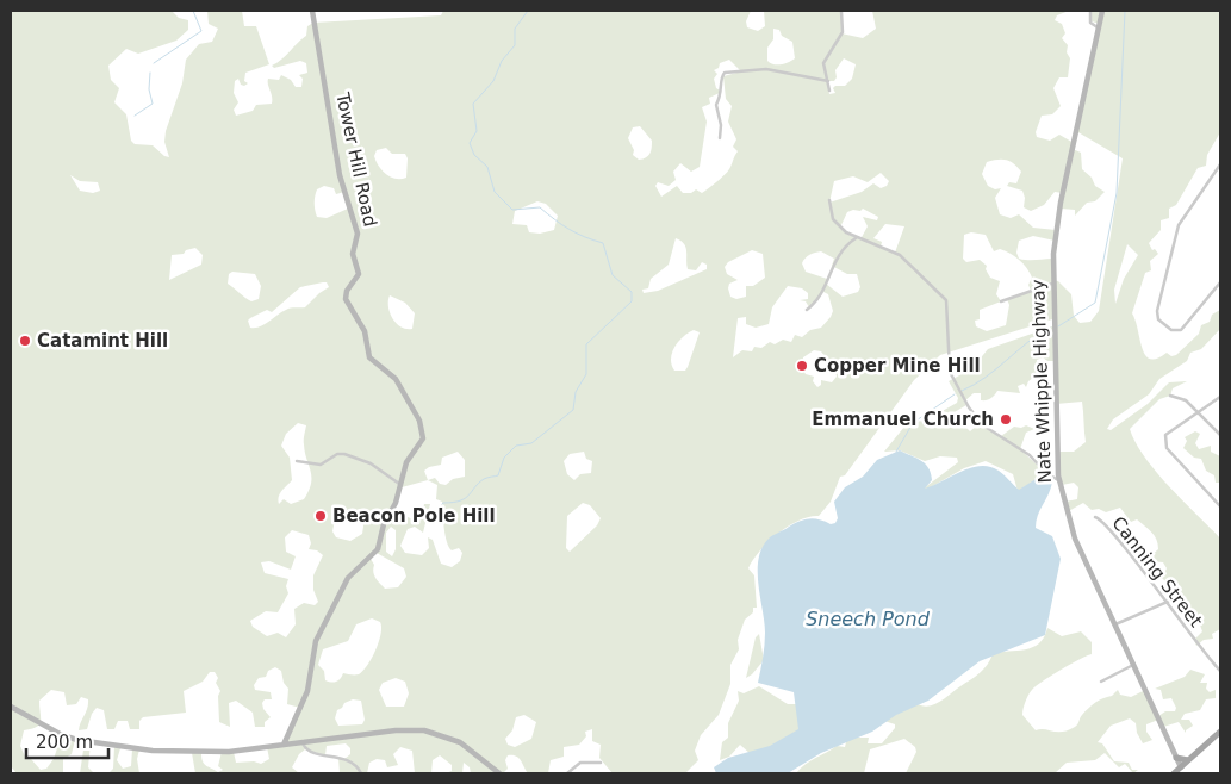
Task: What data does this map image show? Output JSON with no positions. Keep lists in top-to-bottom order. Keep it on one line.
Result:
{"streets":{"street":["Tower Hill Road","Nate Whipple Highway","Canning Street"]},"water":["Sneech Pond"],"places":["Catamint Hill","Copper Mine Hill","Emmanuel Church","Beacon Pole Hill"],"scale_bar":"200 m"}
